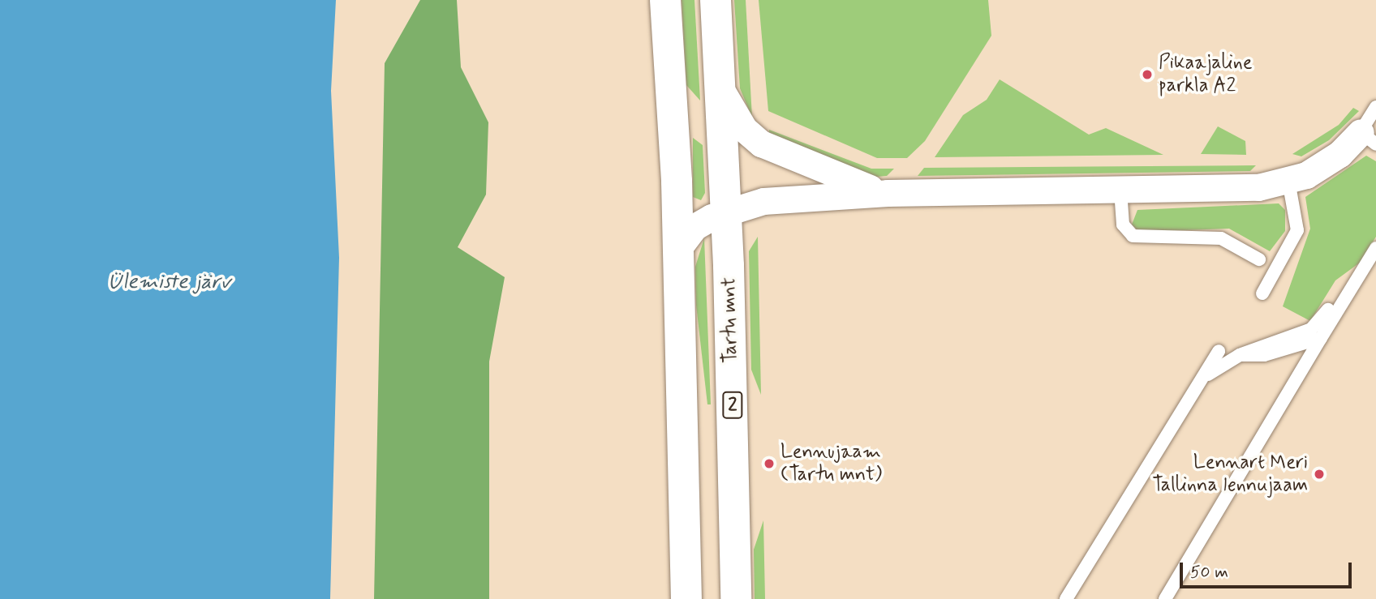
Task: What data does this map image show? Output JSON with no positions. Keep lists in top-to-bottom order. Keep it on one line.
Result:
{"streets":{"highway":["Tartu mnt","2"]},"water":["Ülemiste järv"],"places":["Pikaajaline parkla A2","Lennujaam (Tartu mnt)","Lennart Meri Tallinna lennujaam"],"scale_bar":"50 m"}
